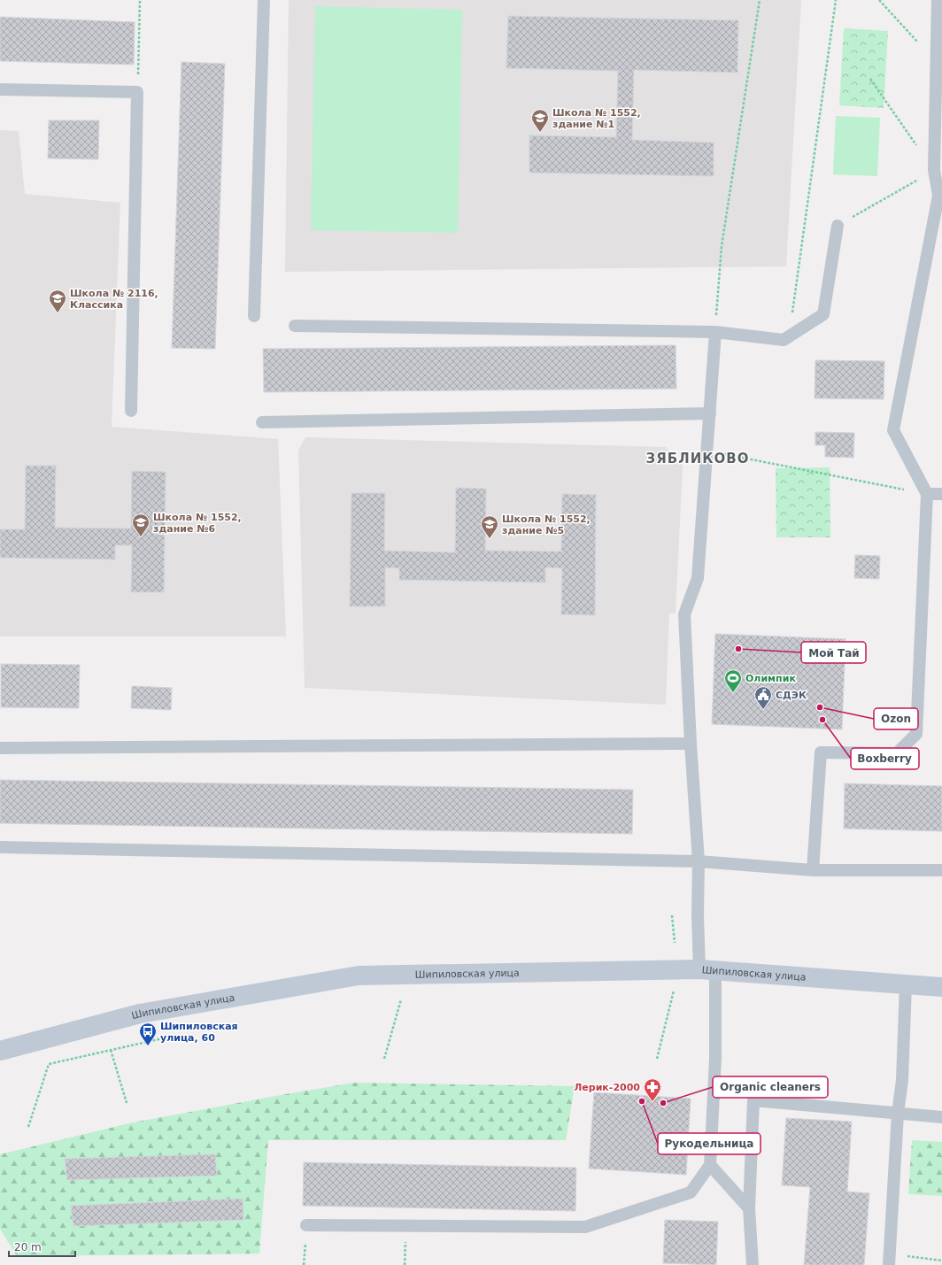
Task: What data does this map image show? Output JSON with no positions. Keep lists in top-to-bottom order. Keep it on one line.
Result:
{"streets":{"street":["Шипиловская улица"]},"districts":["ЗЯБЛИКОВО"],"places":{"school or university":["Школа № 1552, здание №1","Школа № 2116, Классика","Школа № 1552, здание №6","Школа № 1552, здание №5"],"other":["Мой Тай","Ozon","Boxberry","Рукодельница","Organic cleaners"],"sports":["Олимпик"],"public building":["СДЭК"],"bus stop":["Шипиловская улица, 60"],"pharmacy":["Лерик-2000"]},"scale_bar":"20 m"}
